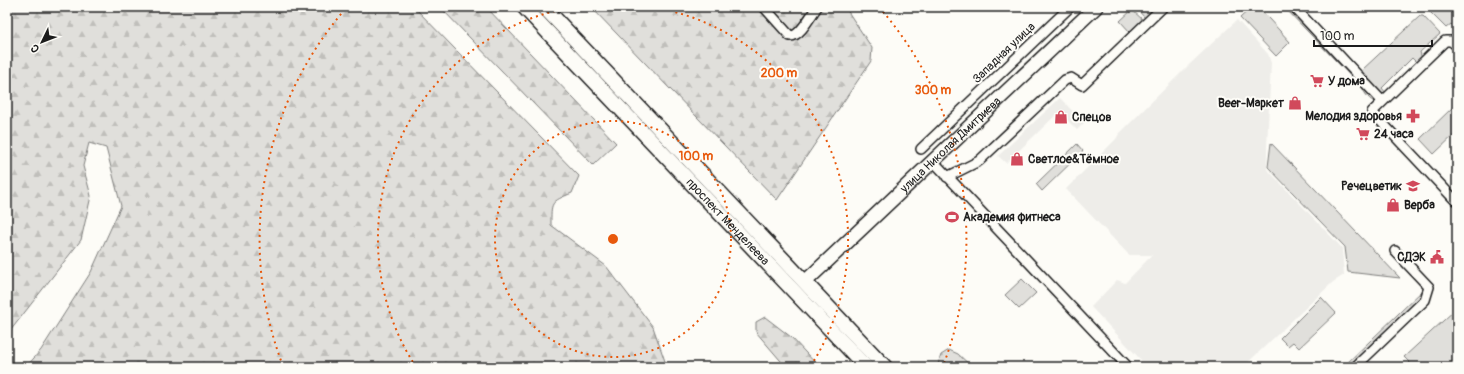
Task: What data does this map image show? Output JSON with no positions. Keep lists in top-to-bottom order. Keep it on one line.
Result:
{"streets":{"main road":["улица Николая Дмитриева","проспект Менделеева"],"street":["Западная улица"]},"crossings":[["улица Николая Дмитриева","проспект Менделеева"]],"places":{"supermarket":["У дома","24 часа"],"shop":["Beer-Маркет","Спецов","Светлое&Тёмное","Верба"],"pharmacy":["Мелодия здоровья"],"school or university":["Речецветик"],"sports":["Академия фитнеса"],"public building":["СДЭК"]},"scale_bar":"100 m","north":"bottom left","rings":["200 m","300 m","100 m"]}
